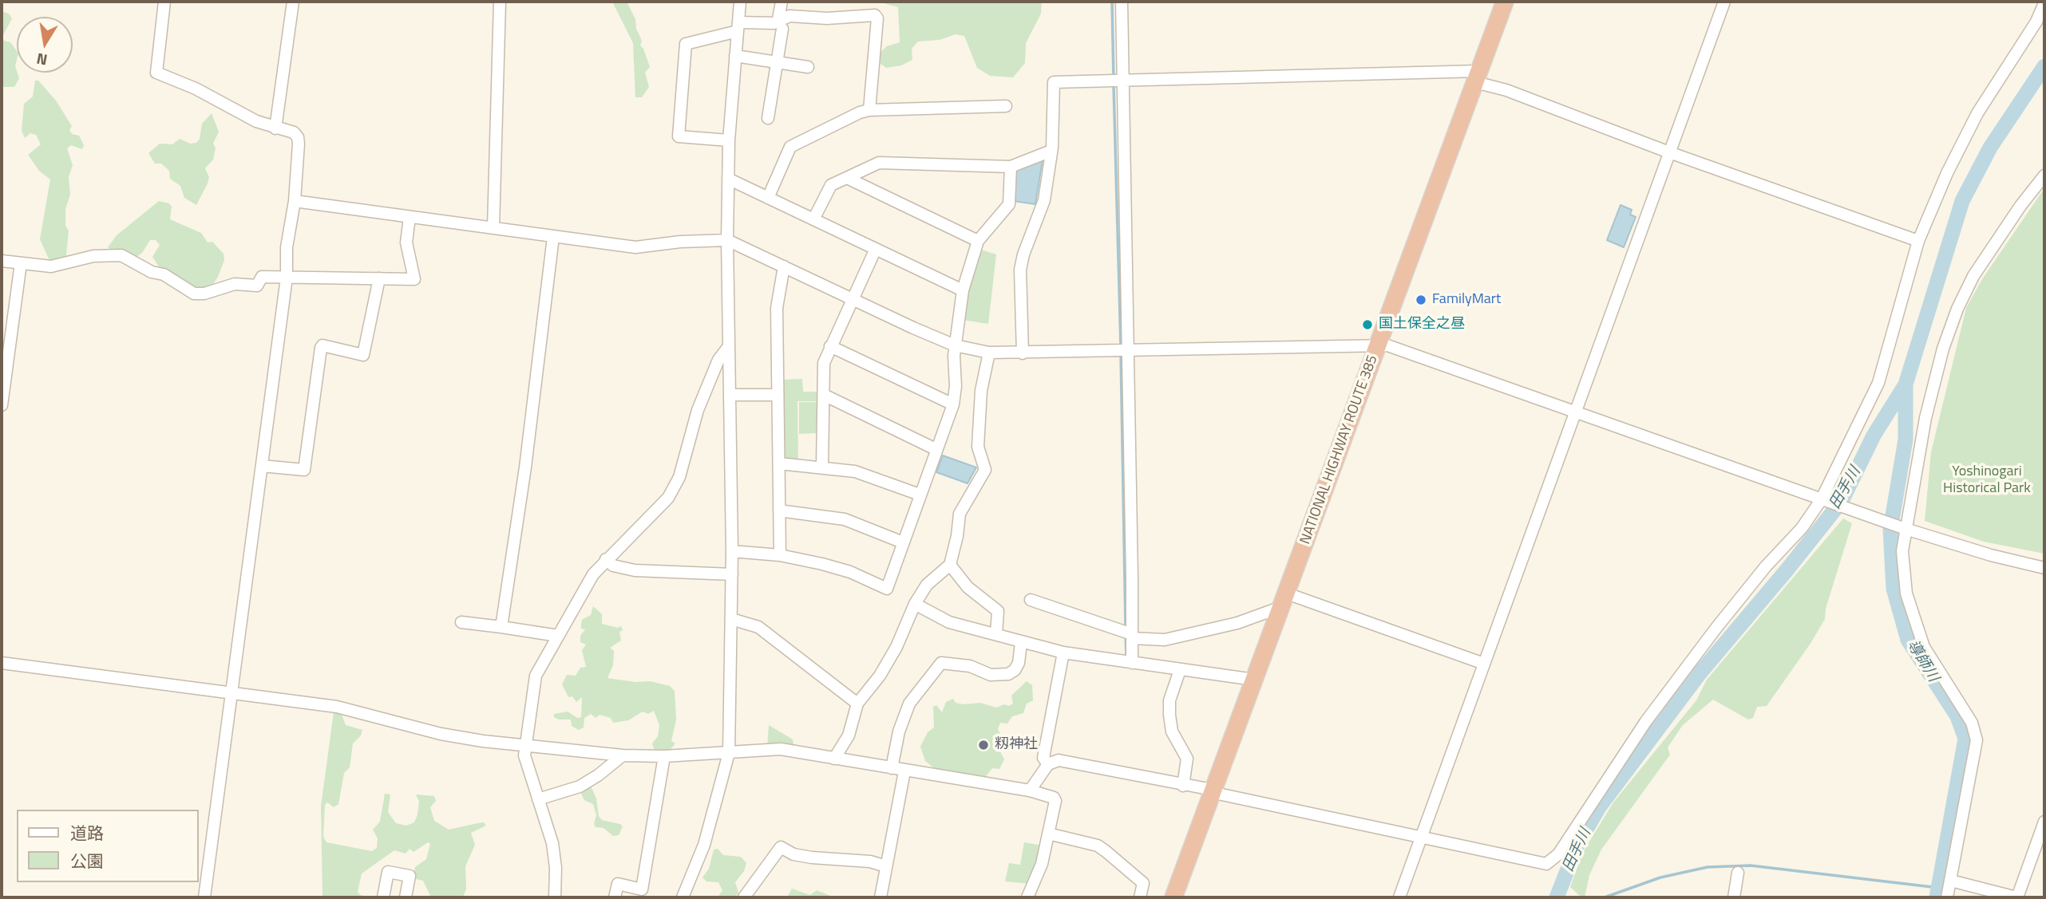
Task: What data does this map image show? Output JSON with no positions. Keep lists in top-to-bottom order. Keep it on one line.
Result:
{"streets":{"highway":["NATIONAL HIGHWAY ROUTE 385"]},"water":["田手川","導師川"],"parks":["Yoshinogari Historical Park"],"places":["FamilyMart","国土保全之昼","籾神社"],"legend":["道路","公園"],"north":"bottom"}
